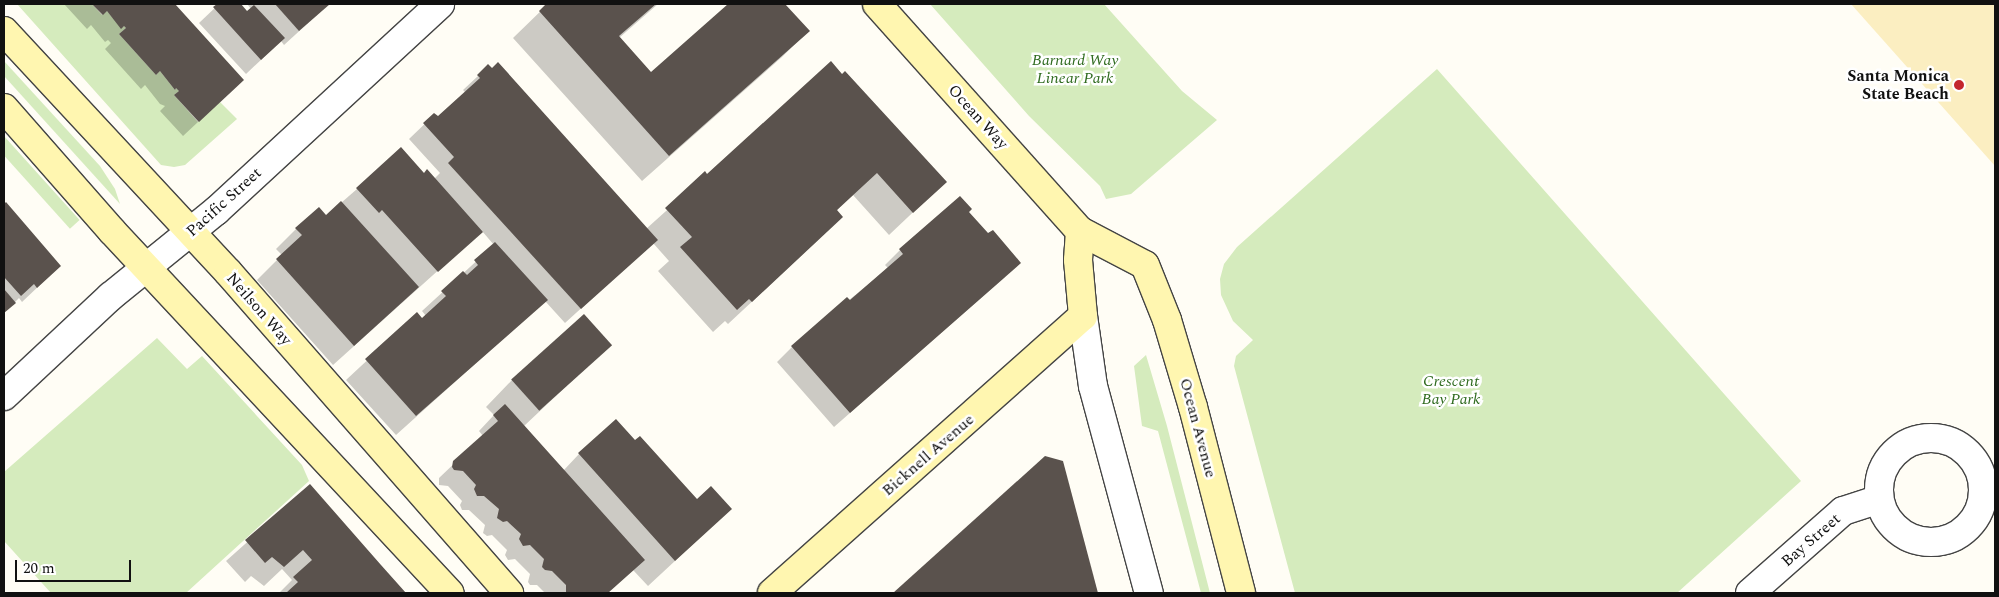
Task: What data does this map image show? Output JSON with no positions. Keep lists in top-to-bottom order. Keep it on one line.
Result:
{"streets":{"main road":["Ocean Way","Neilson Way","Ocean Avenue","Bicknell Avenue"],"street":["Pacific Street","Bay Street"]},"crossings":[["Ocean Way","Ocean Avenue"],["Pacific Street","Neilson Way"]],"parks":["Barnard Way Linear Park","Crescent Bay Park"],"places":["Santa Monica State Beach"],"scale_bar":"20 m"}
